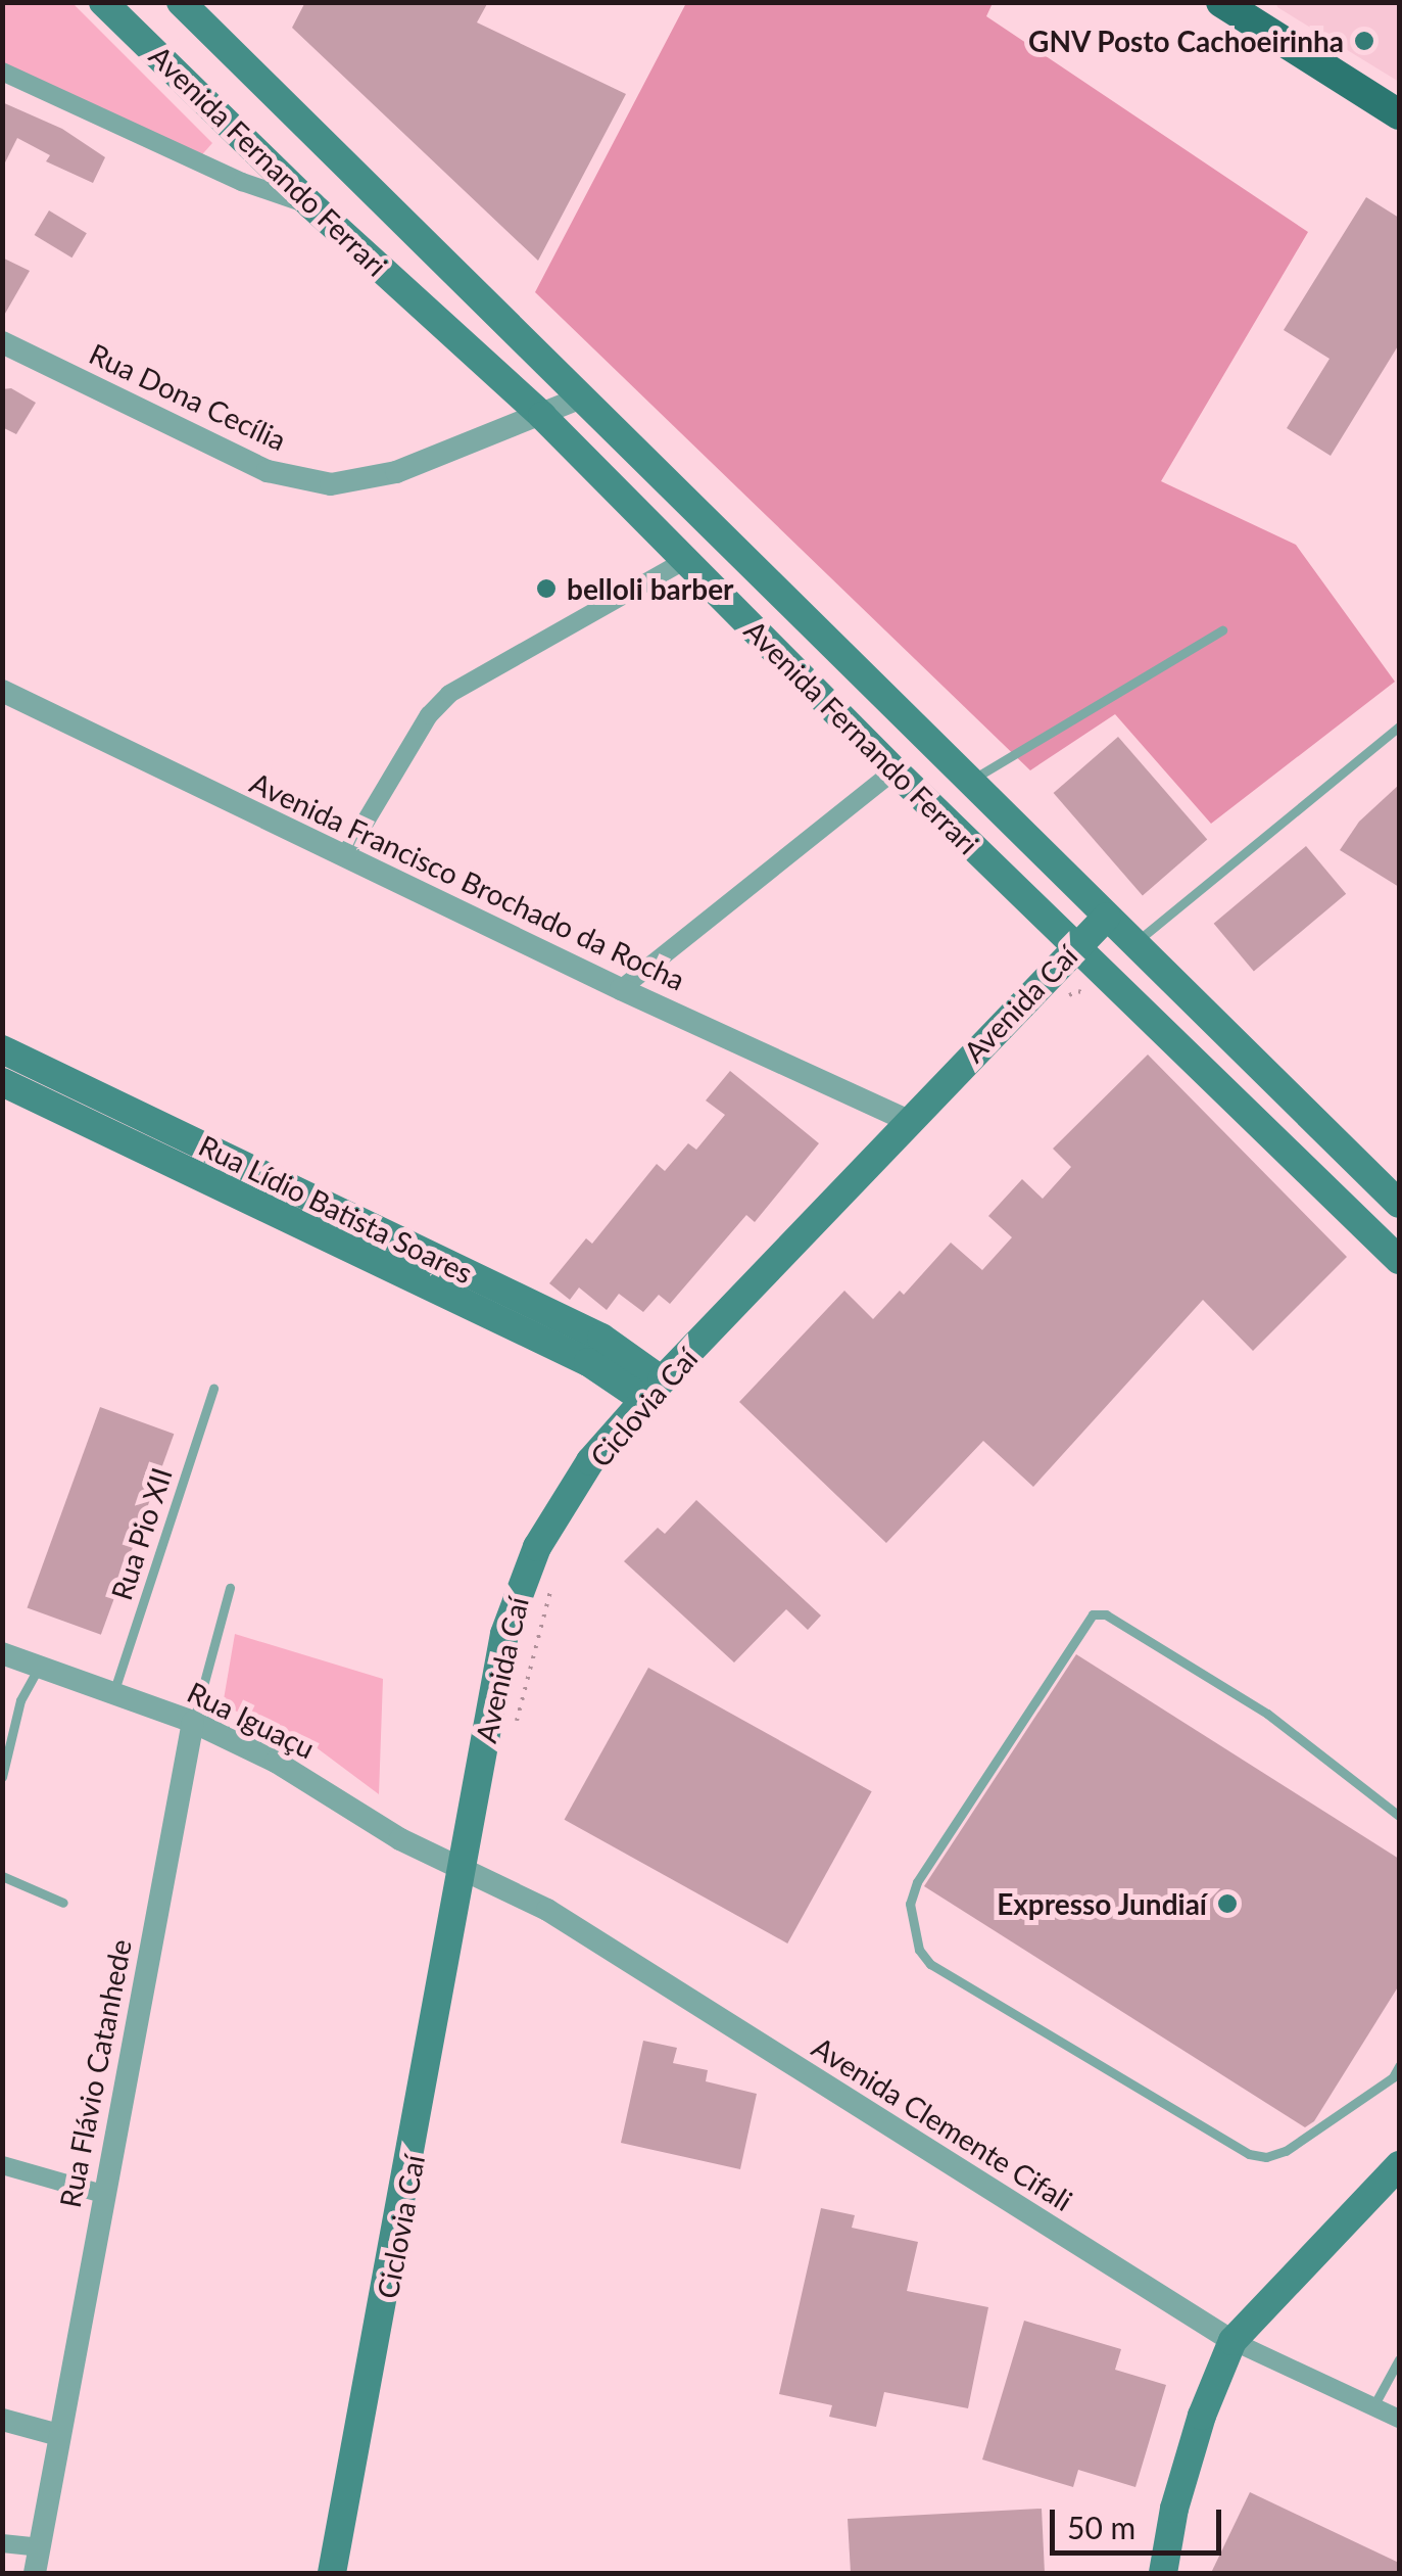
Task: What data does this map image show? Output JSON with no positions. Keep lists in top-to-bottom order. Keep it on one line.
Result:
{"streets":{"main road":["Avenida Fernando Ferrari","Avenida Caí","Rua Lídio Batista Soares"],"street":["Rua Dona Cecília","Avenida Francisco Brochado da Rocha","Rua Iguaçu","Rua Flávio Catanhede","Avenida Clemente Cifali"],"lane":["Rua Pio XII"]},"crossings":[["Avenida Fernando Ferrari","Rua Dona Cecília"],["Avenida Fernando Ferrari","Avenida Caí"],["Avenida Francisco Brochado da Rocha","Avenida Caí"],["Avenida Caí","Rua Lídio Batista Soares"],["Avenida Caí","Rua Iguaçu"],["Avenida Caí","Avenida Clemente Cifali"],["Rua Pio XII","Rua Iguaçu"],["Rua Iguaçu","Rua Flávio Catanhede"],["Rua Iguaçu","Avenida Clemente Cifali"]],"places":["GNV Posto Cachoeirinha","belloli barber","Expresso Jundiaí"],"scale_bar":"50 m"}
